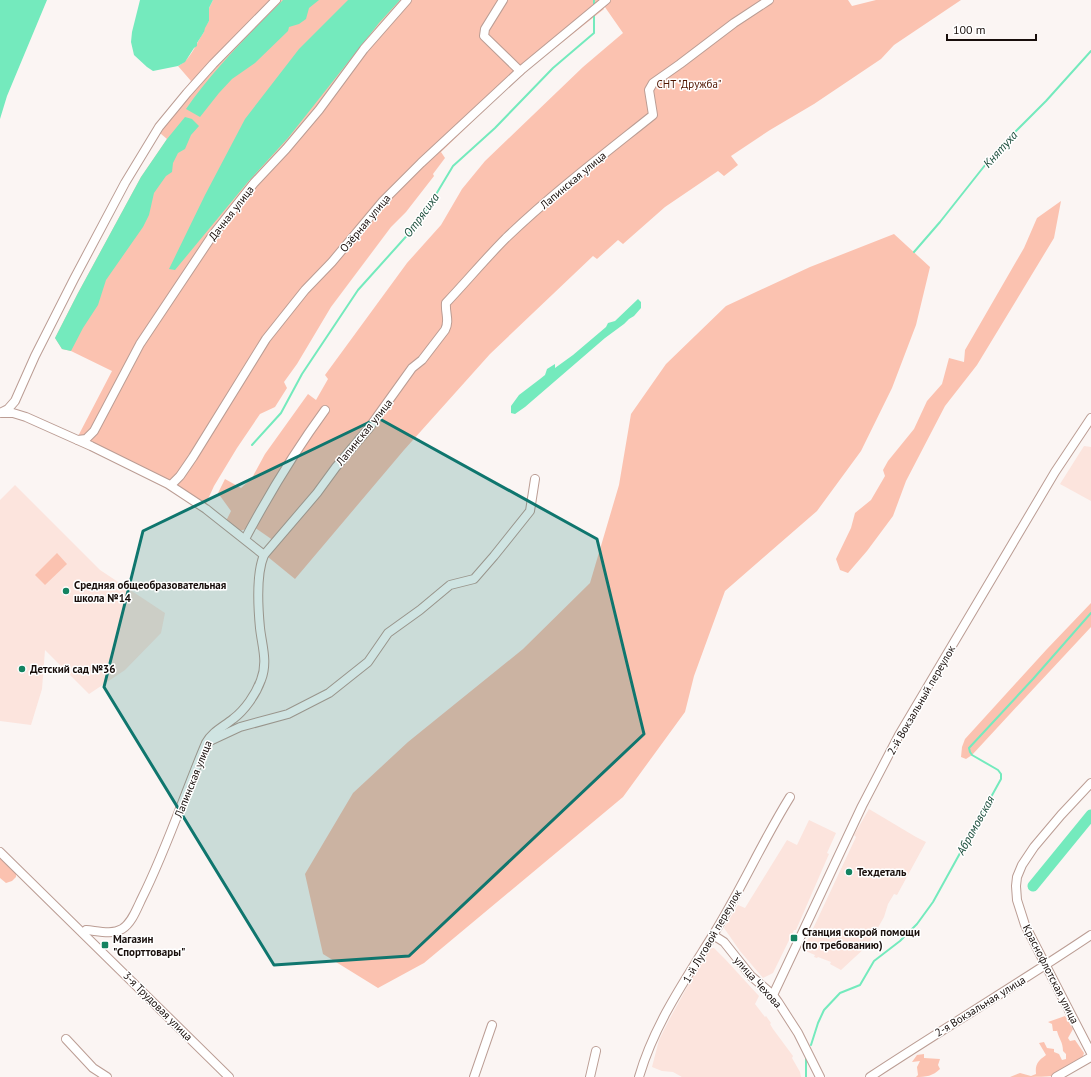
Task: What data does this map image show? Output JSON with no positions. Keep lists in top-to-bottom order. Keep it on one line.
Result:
{"streets":{"street":["Лапинская улица","Дачная улица","Озёрная улица","2-й Вокзальный переулок","1-й Луговой переулок","Краснофлотская улица","улица Чехова","3-я Трудовая улица","2-я Вокзальная улица"]},"crossings":[["Лапинская улица","3-я Трудовая улица"],["2-й Вокзальный переулок","улица Чехова"],["1-й Луговой переулок","улица Чехова"],["Краснофлотская улица","2-я Вокзальная улица"]],"water":["Княтуха","Отрясиха","Абрамовская"],"parks":["СНТ \"Дружба\""],"places":{"other":["Средняя общеобразовательная школа №14","Детский сад №36","Техдеталь"],"transit":["Станция скорой помощи (по требованию)","Магазин \"Спорттовары\""]},"scale_bar":"100 m"}
